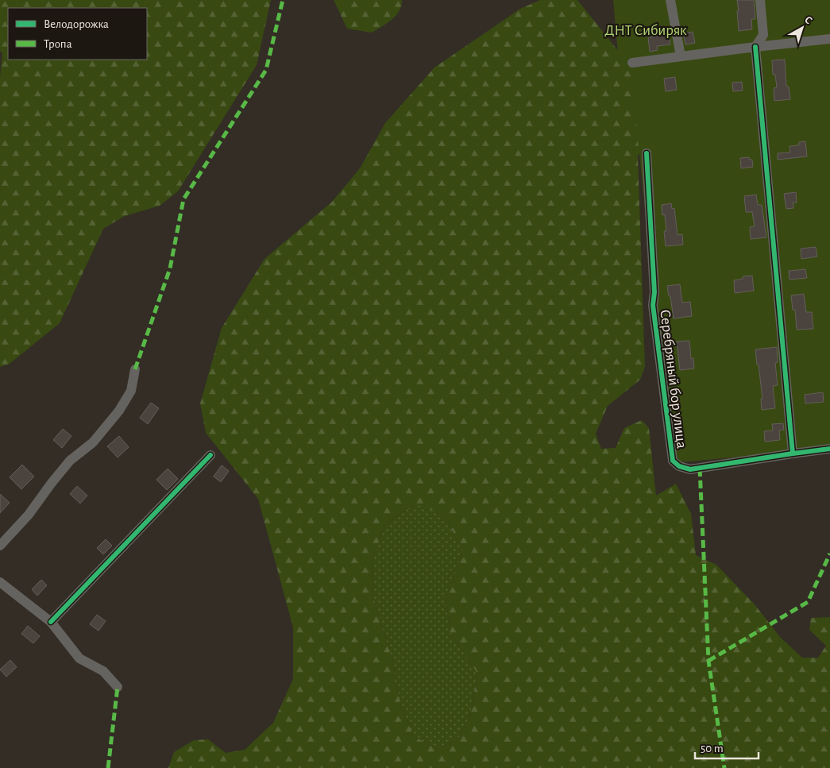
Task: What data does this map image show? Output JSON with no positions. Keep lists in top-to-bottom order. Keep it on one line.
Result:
{"streets":{"street":["Серебряный бор улица"]},"parks":["ДНТ Сибиряк"],"legend":["Велодорожка","Тропа"],"scale_bar":"50 m","north":"top right"}
